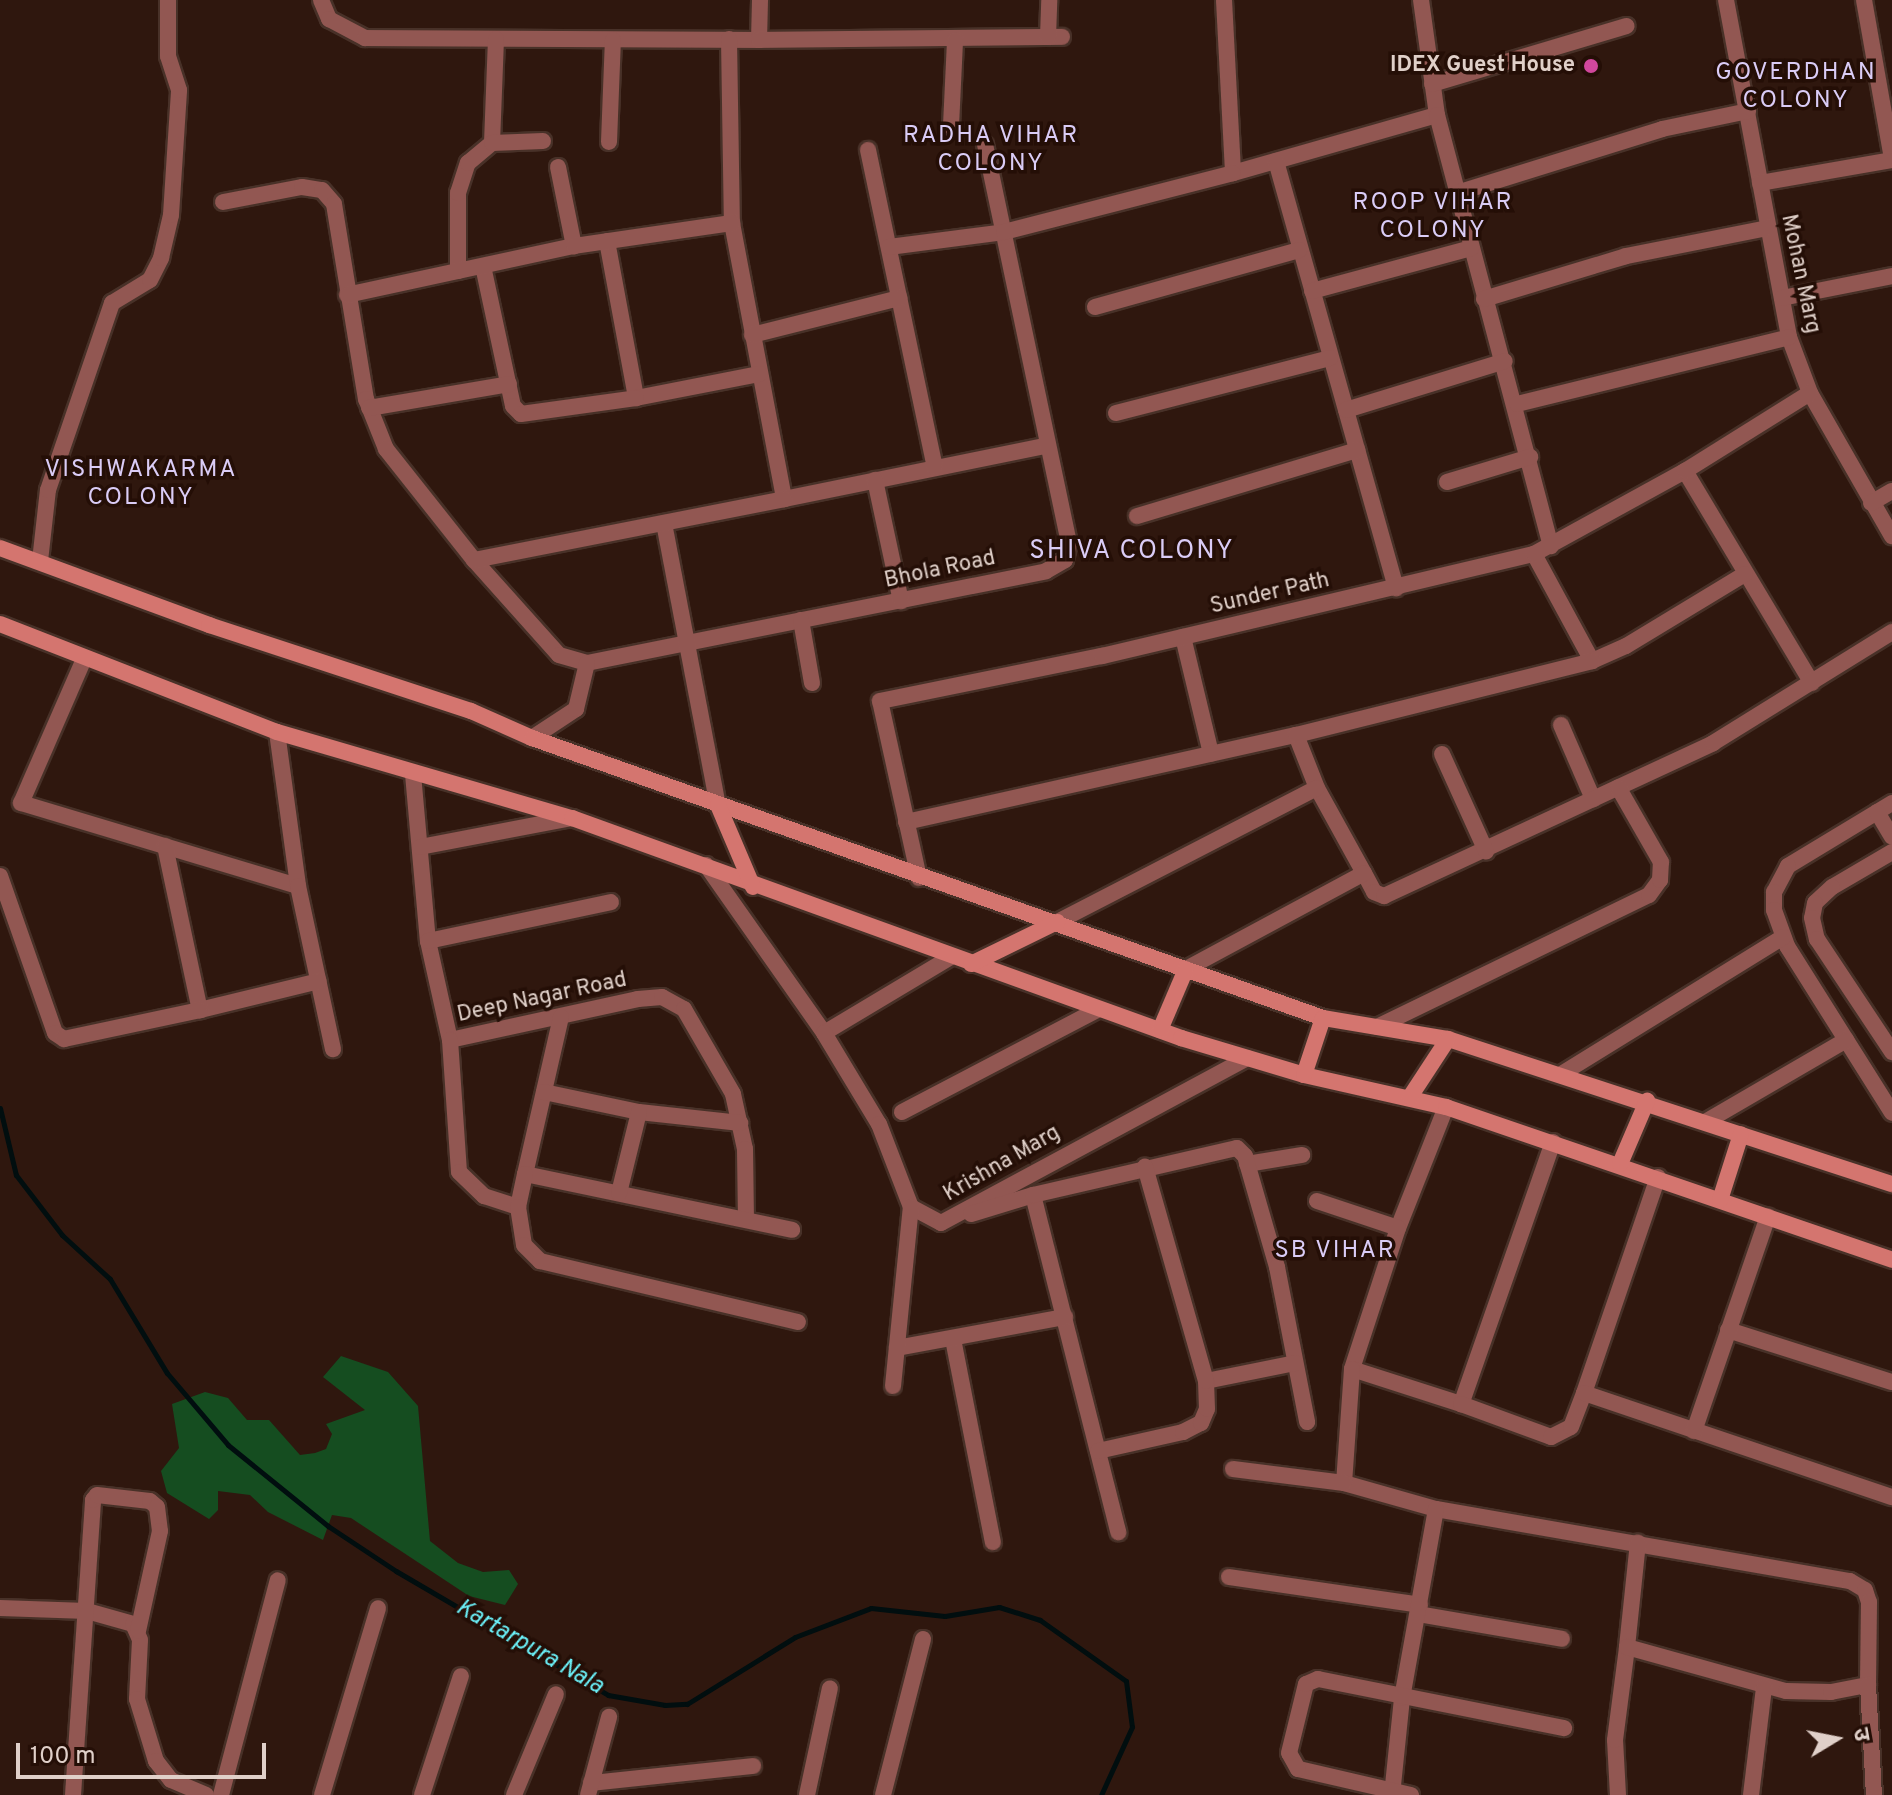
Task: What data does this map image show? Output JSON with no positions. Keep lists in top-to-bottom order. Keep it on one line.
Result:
{"streets":{"street":["Mohan Marg","Bhola Road","Sunder Path","Deep Nagar Road","Krishna Marg"]},"crossings":[["Mohan Marg","Sunder Path"]],"districts":["GOVERDHAN COLONY","RADHA VIHAR COLONY","ROOP VIHAR COLONY","VISHWAKARMA COLONY","SHIVA COLONY","SB VIHAR"],"water":["Kartarpura Nala"],"places":["IDEX Guest House"],"scale_bar":"100 m","north":"right"}
